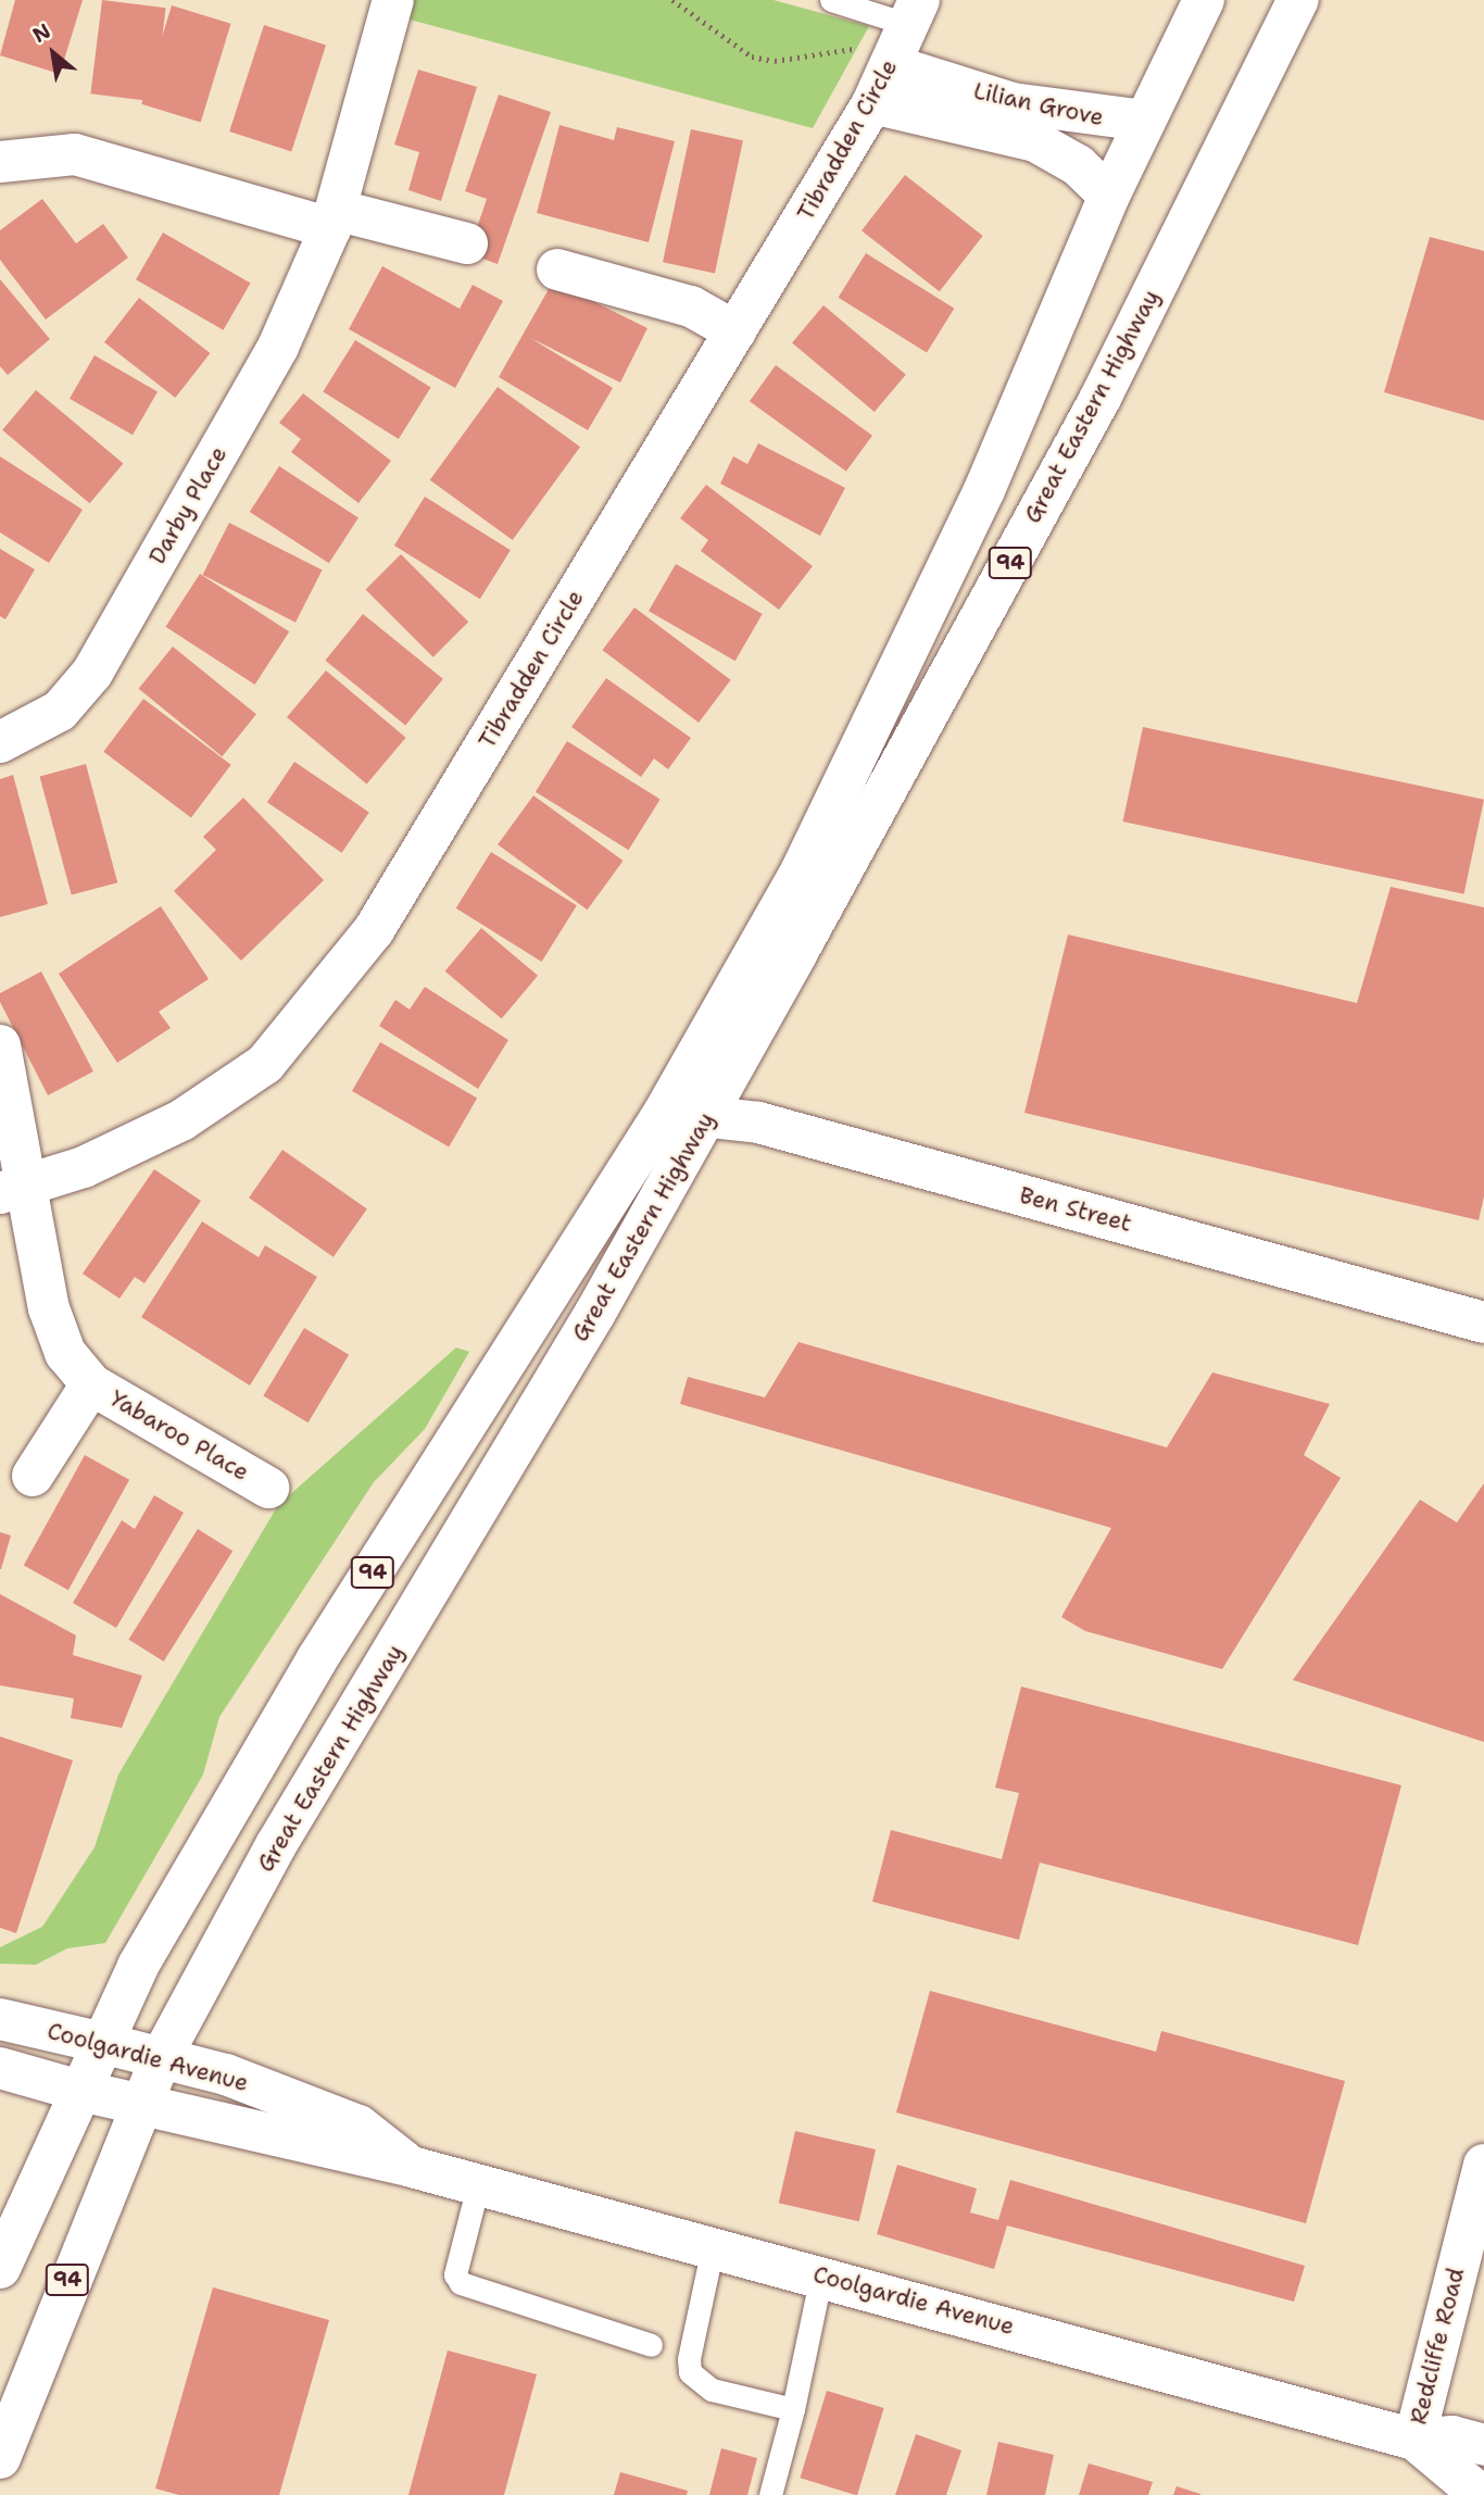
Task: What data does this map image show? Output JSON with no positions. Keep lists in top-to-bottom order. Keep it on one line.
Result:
{"streets":{"main road":["Lilian Grove","Tibradden Circle","Great Eastern Highway","Darby Place","94","Ben Street","Yabaroo Place","Coolgardie Avenue","Redcliffe Road"]},"crossings":[["Lilian Grove","Tibradden Circle"],["Lilian Grove","Great Eastern Highway"],["Tibradden Circle","Yabaroo Place"],["Great Eastern Highway","Ben Street"],["Great Eastern Highway","Coolgardie Avenue"],["Coolgardie Avenue","Redcliffe Road"]],"north":"top left"}
